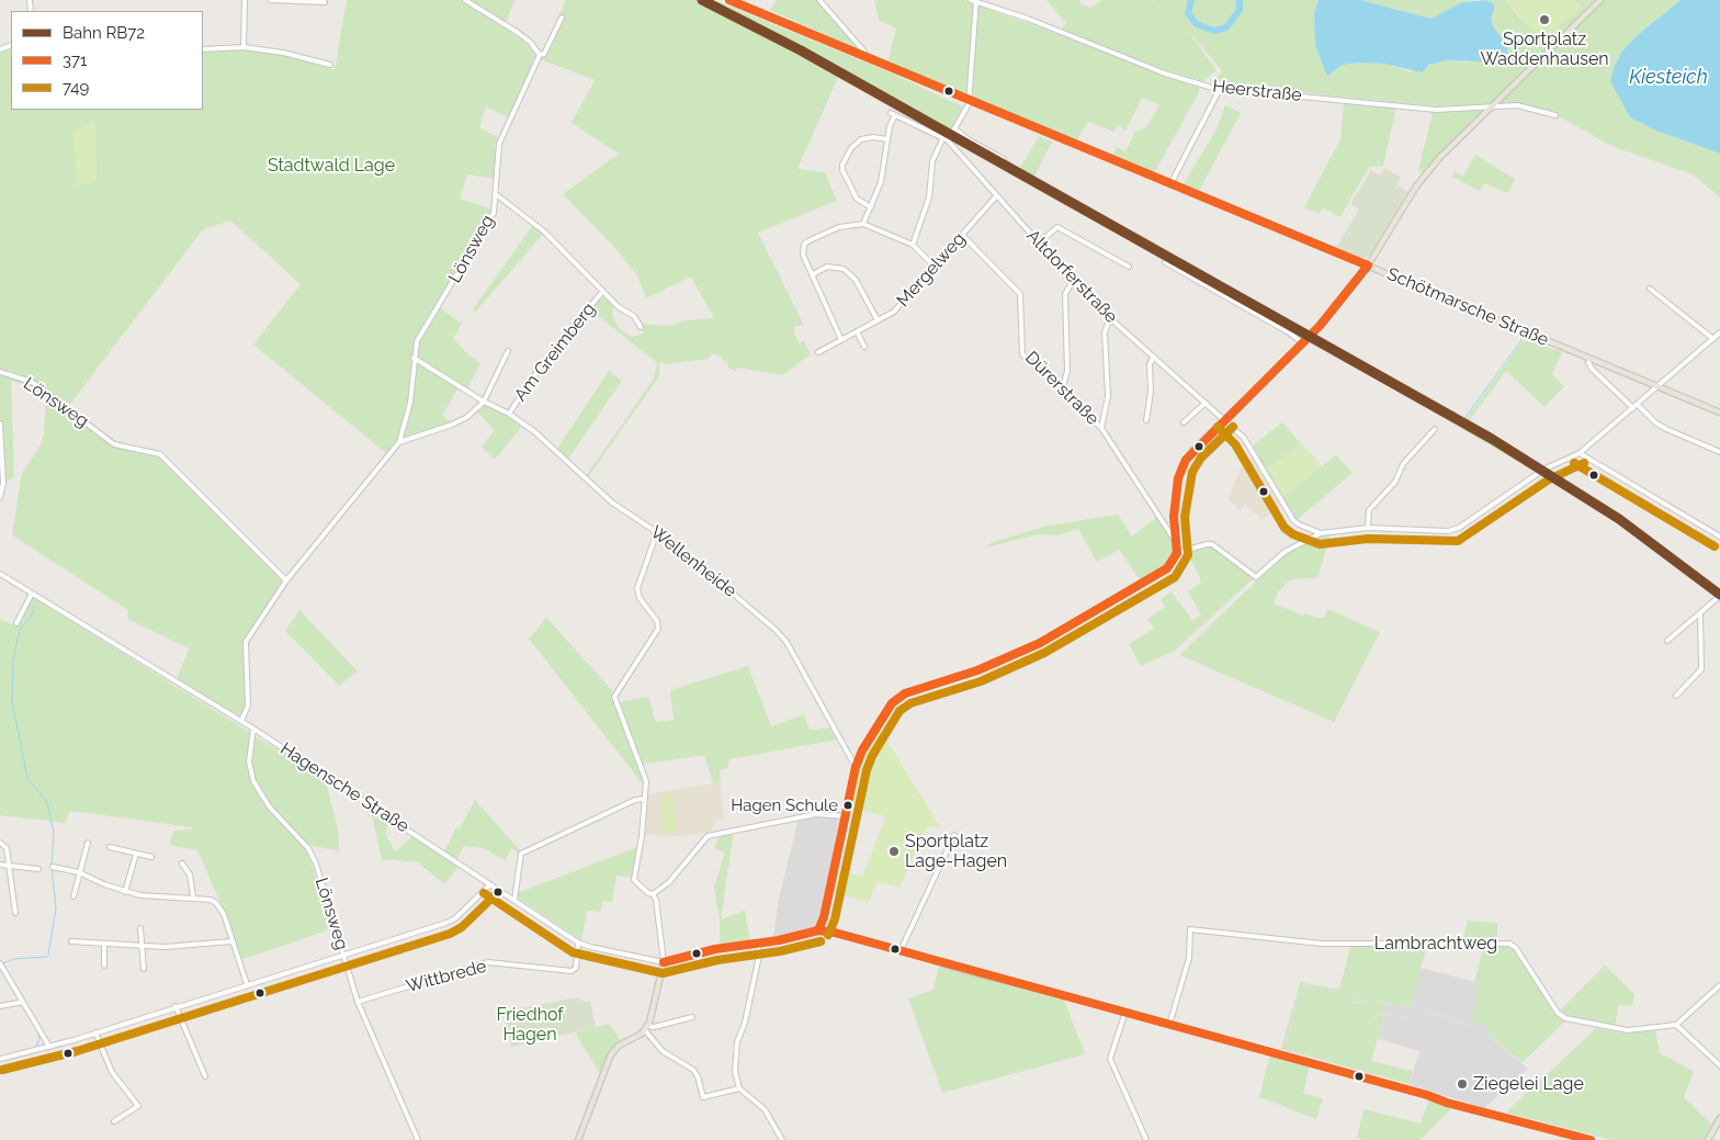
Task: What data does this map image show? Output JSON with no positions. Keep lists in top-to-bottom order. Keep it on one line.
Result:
{"streets":{"main road":["Schötmarsche Straße"],"street":["Heerstraße","Lönsweg","Mergelweg","Altdorferstraße","Am Greimberg","Dürerstraße","Wellenheide","Hagensche Straße","Lambrachtweg","Wittbrede"]},"crossings":[["Lönsweg","Am Greimberg"],["Lönsweg","Wellenheide"],["Lönsweg","Hagensche Straße"],["Lönsweg","Wittbrede"],["Mergelweg","Altdorferstraße"],["Mergelweg","Dürerstraße"],["Am Greimberg","Wellenheide"],["Hagensche Straße","Wittbrede"]],"water":["Kiesteich"],"parks":["Stadtwald Lage","Friedhof Hagen"],"places":["Sportplatz Waddenhausen","Hagen Schule","Sportplatz Lage-Hagen","Ziegelei Lage"],"lines":["rail line RB72","transit line 371","transit line 749"],"legend":["Bahn RB72","371","749"]}
